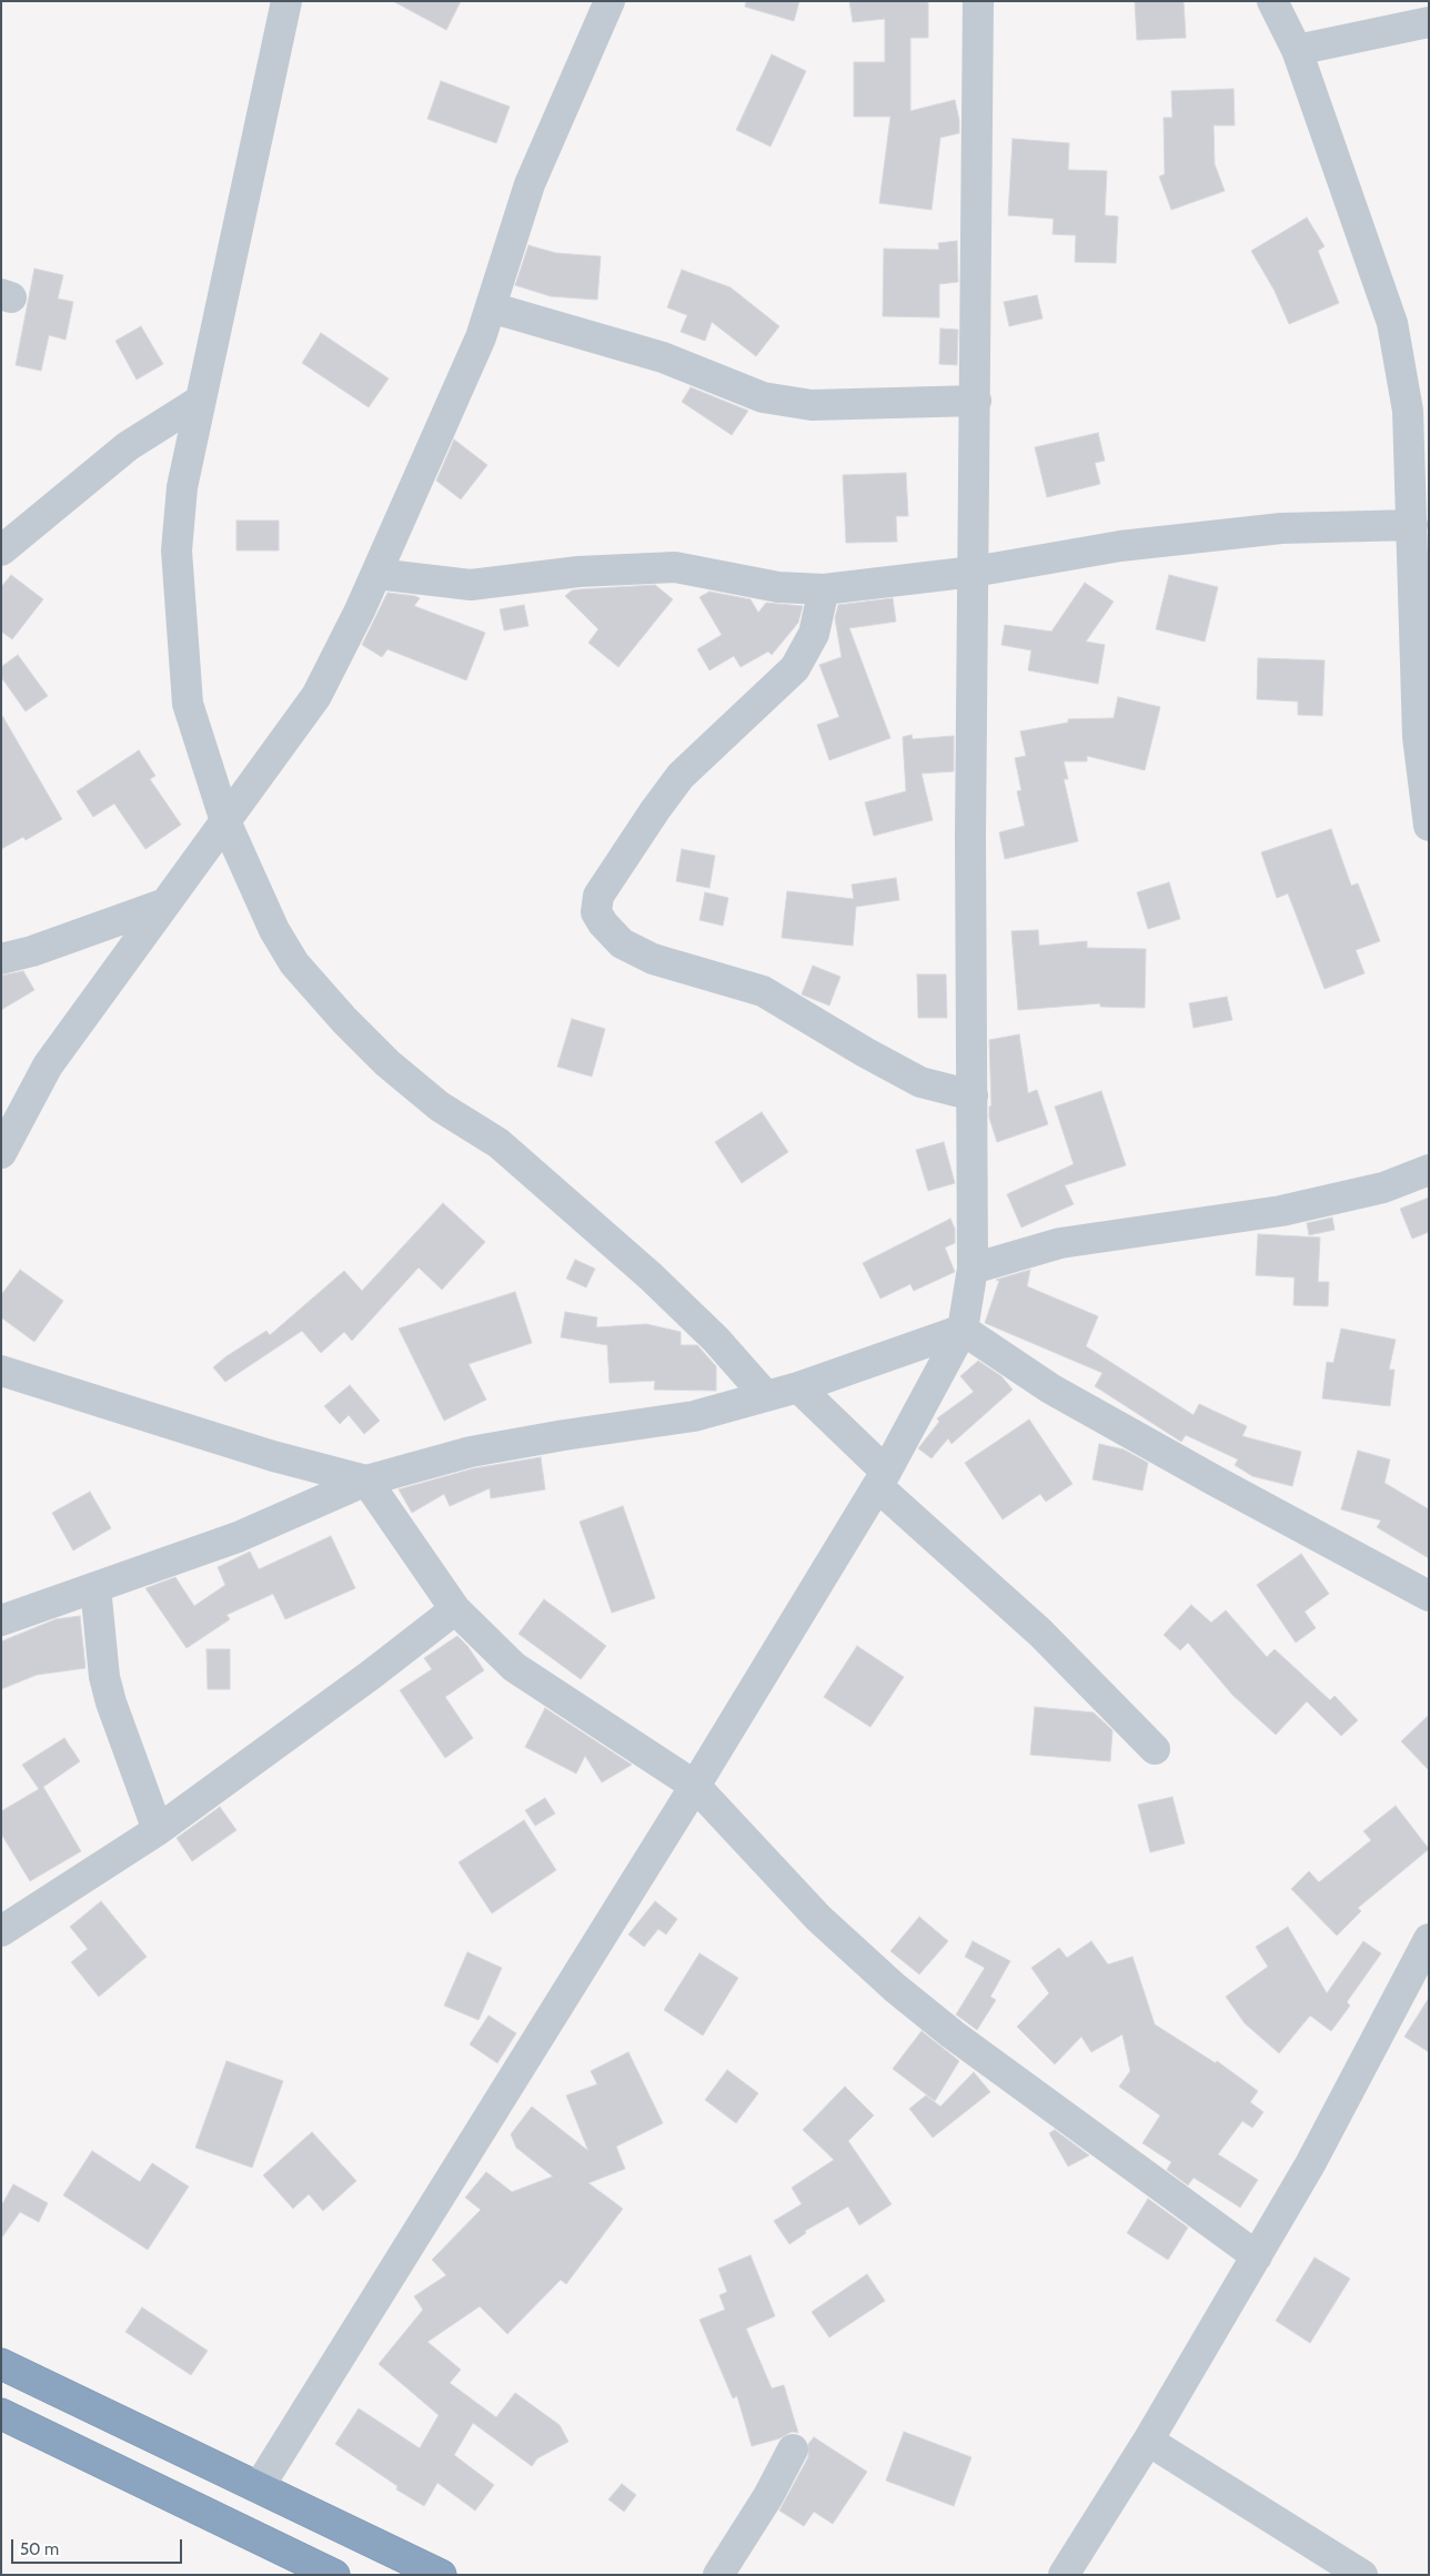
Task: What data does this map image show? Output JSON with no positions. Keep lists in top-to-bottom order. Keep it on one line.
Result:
{"scale_bar":"50 m"}
